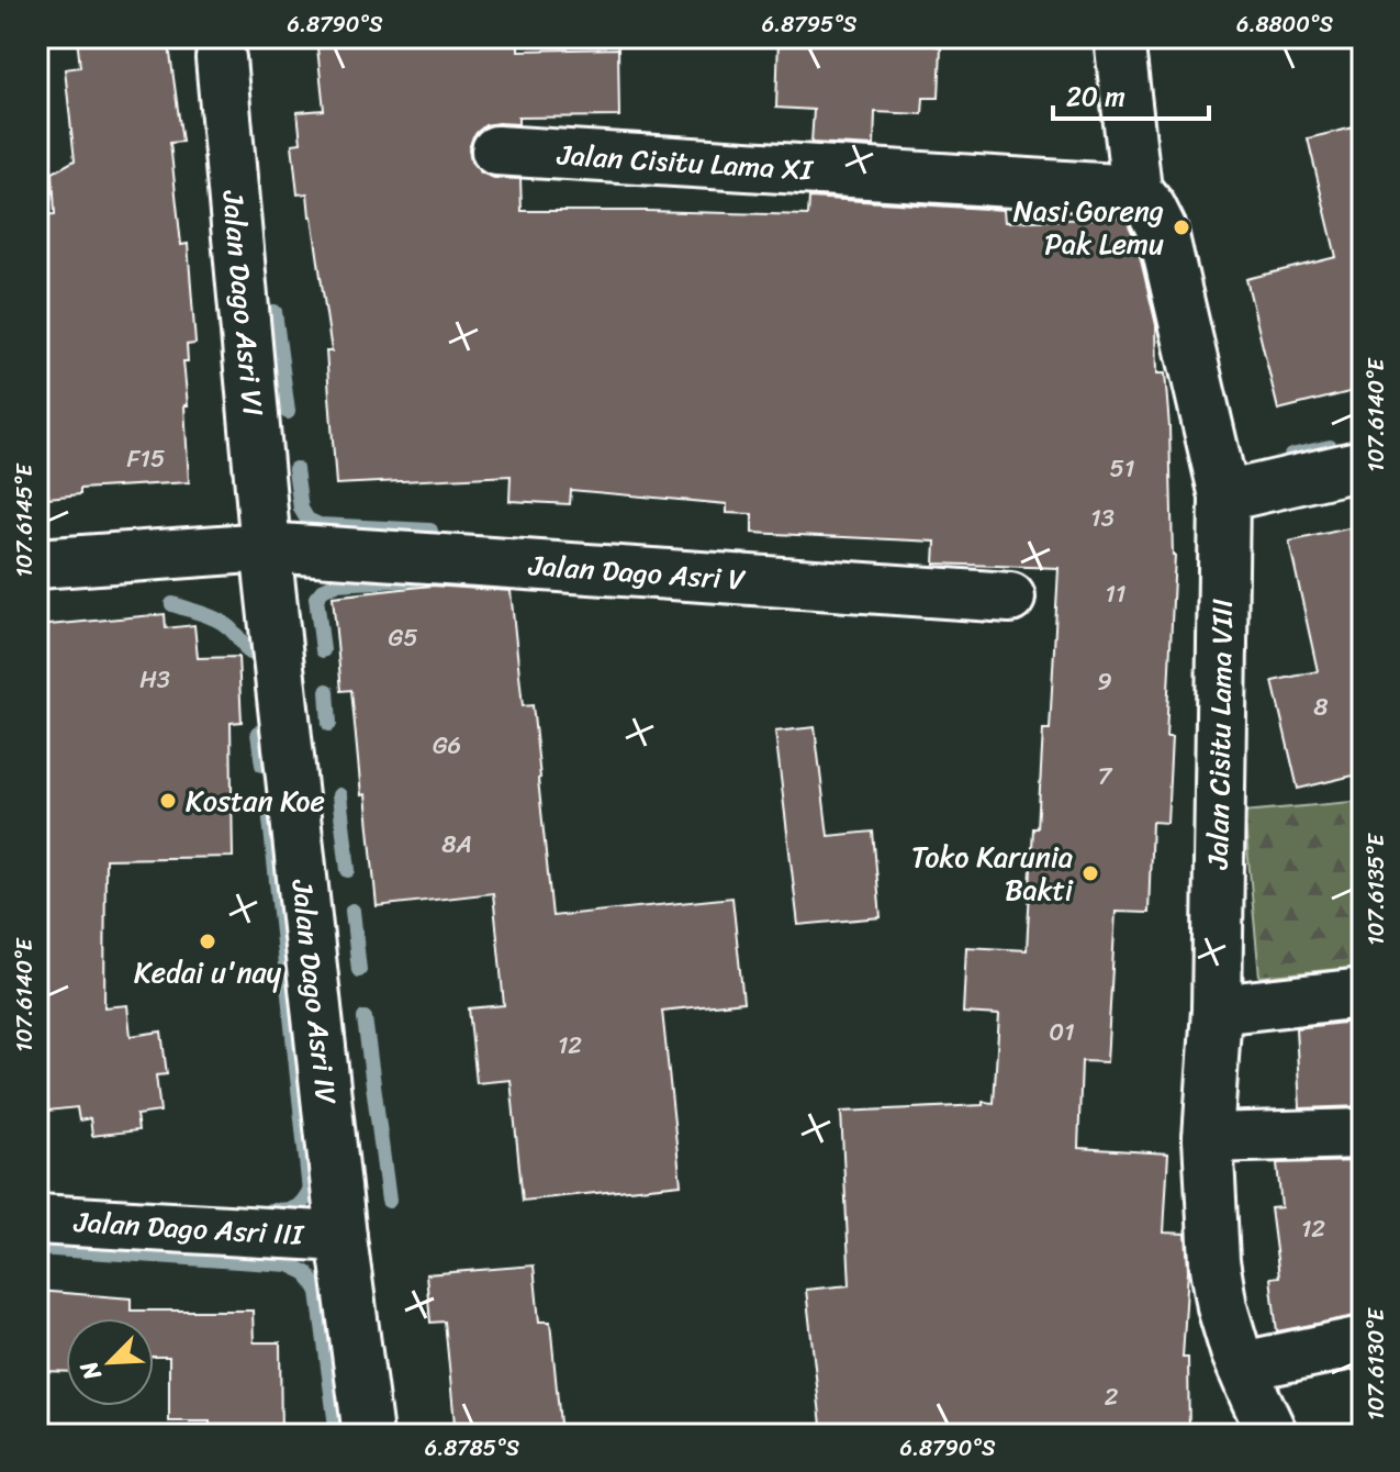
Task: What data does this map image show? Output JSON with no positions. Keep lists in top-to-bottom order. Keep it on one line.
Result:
{"streets":{"street":["Jalan Cisitu Lama XI","Jalan Dago Asri VI","Jalan Dago Asri V","Jalan Cisitu Lama VIII","Jalan Dago Asri IV","Jalan Dago Asri III"]},"crossings":[["Jalan Cisitu Lama XI","Jalan Cisitu Lama VIII"],["Jalan Dago Asri VI","Jalan Dago Asri V"],["Jalan Dago Asri VI","Jalan Dago Asri IV"],["Jalan Dago Asri V","Jalan Dago Asri IV"],["Jalan Dago Asri IV","Jalan Dago Asri III"]],"places":["Nasi Goreng Pak Lemu","Kostan Koe","Toko Karunia Bakti","Kedai u'nay"],"house_numbers":["F15","51","13","11","G5","H3","9","8","G6","7","8A","01","12","12","2"],"scale_bar":"20 m","north":"bottom left","coordinates":["6.8790°S","6.8795°S","6.8800°S","107.6140°E","107.6145°E","107.6135°E","107.6130°E","6.8785°S"]}
